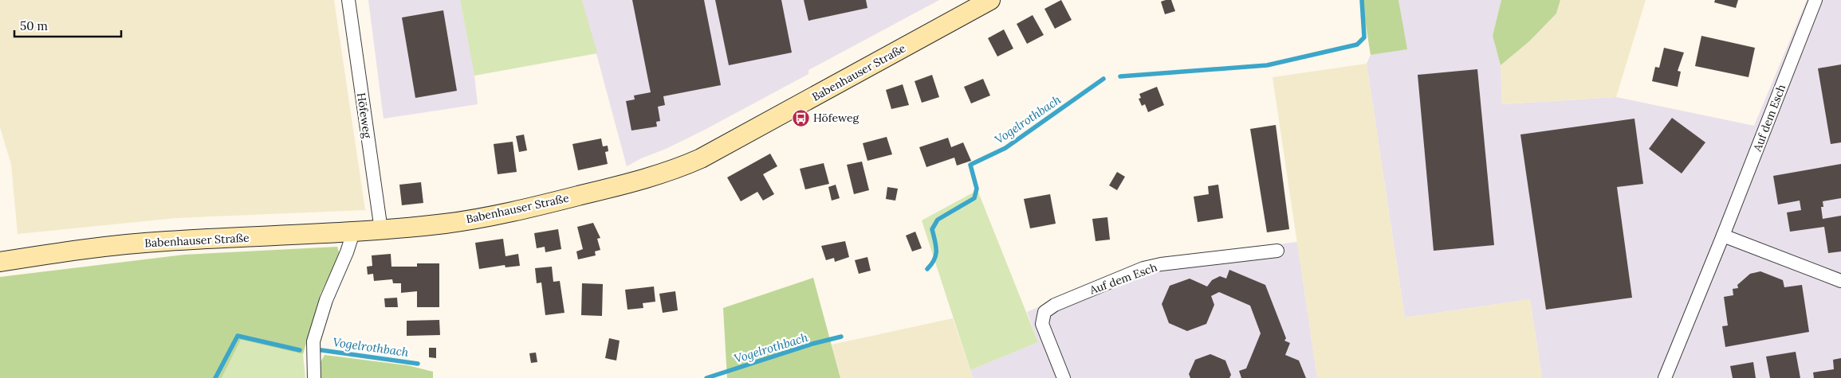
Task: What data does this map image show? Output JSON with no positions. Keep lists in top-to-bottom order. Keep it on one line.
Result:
{"streets":{"main road":["Babenhauser Straße"],"street":["Höfeweg","Auf dem Esch"]},"crossings":[["Babenhauser Straße","Höfeweg"]],"water":["Vogelrothbach"],"places":{"bus stop":["Höfeweg"]},"scale_bar":"50 m"}
